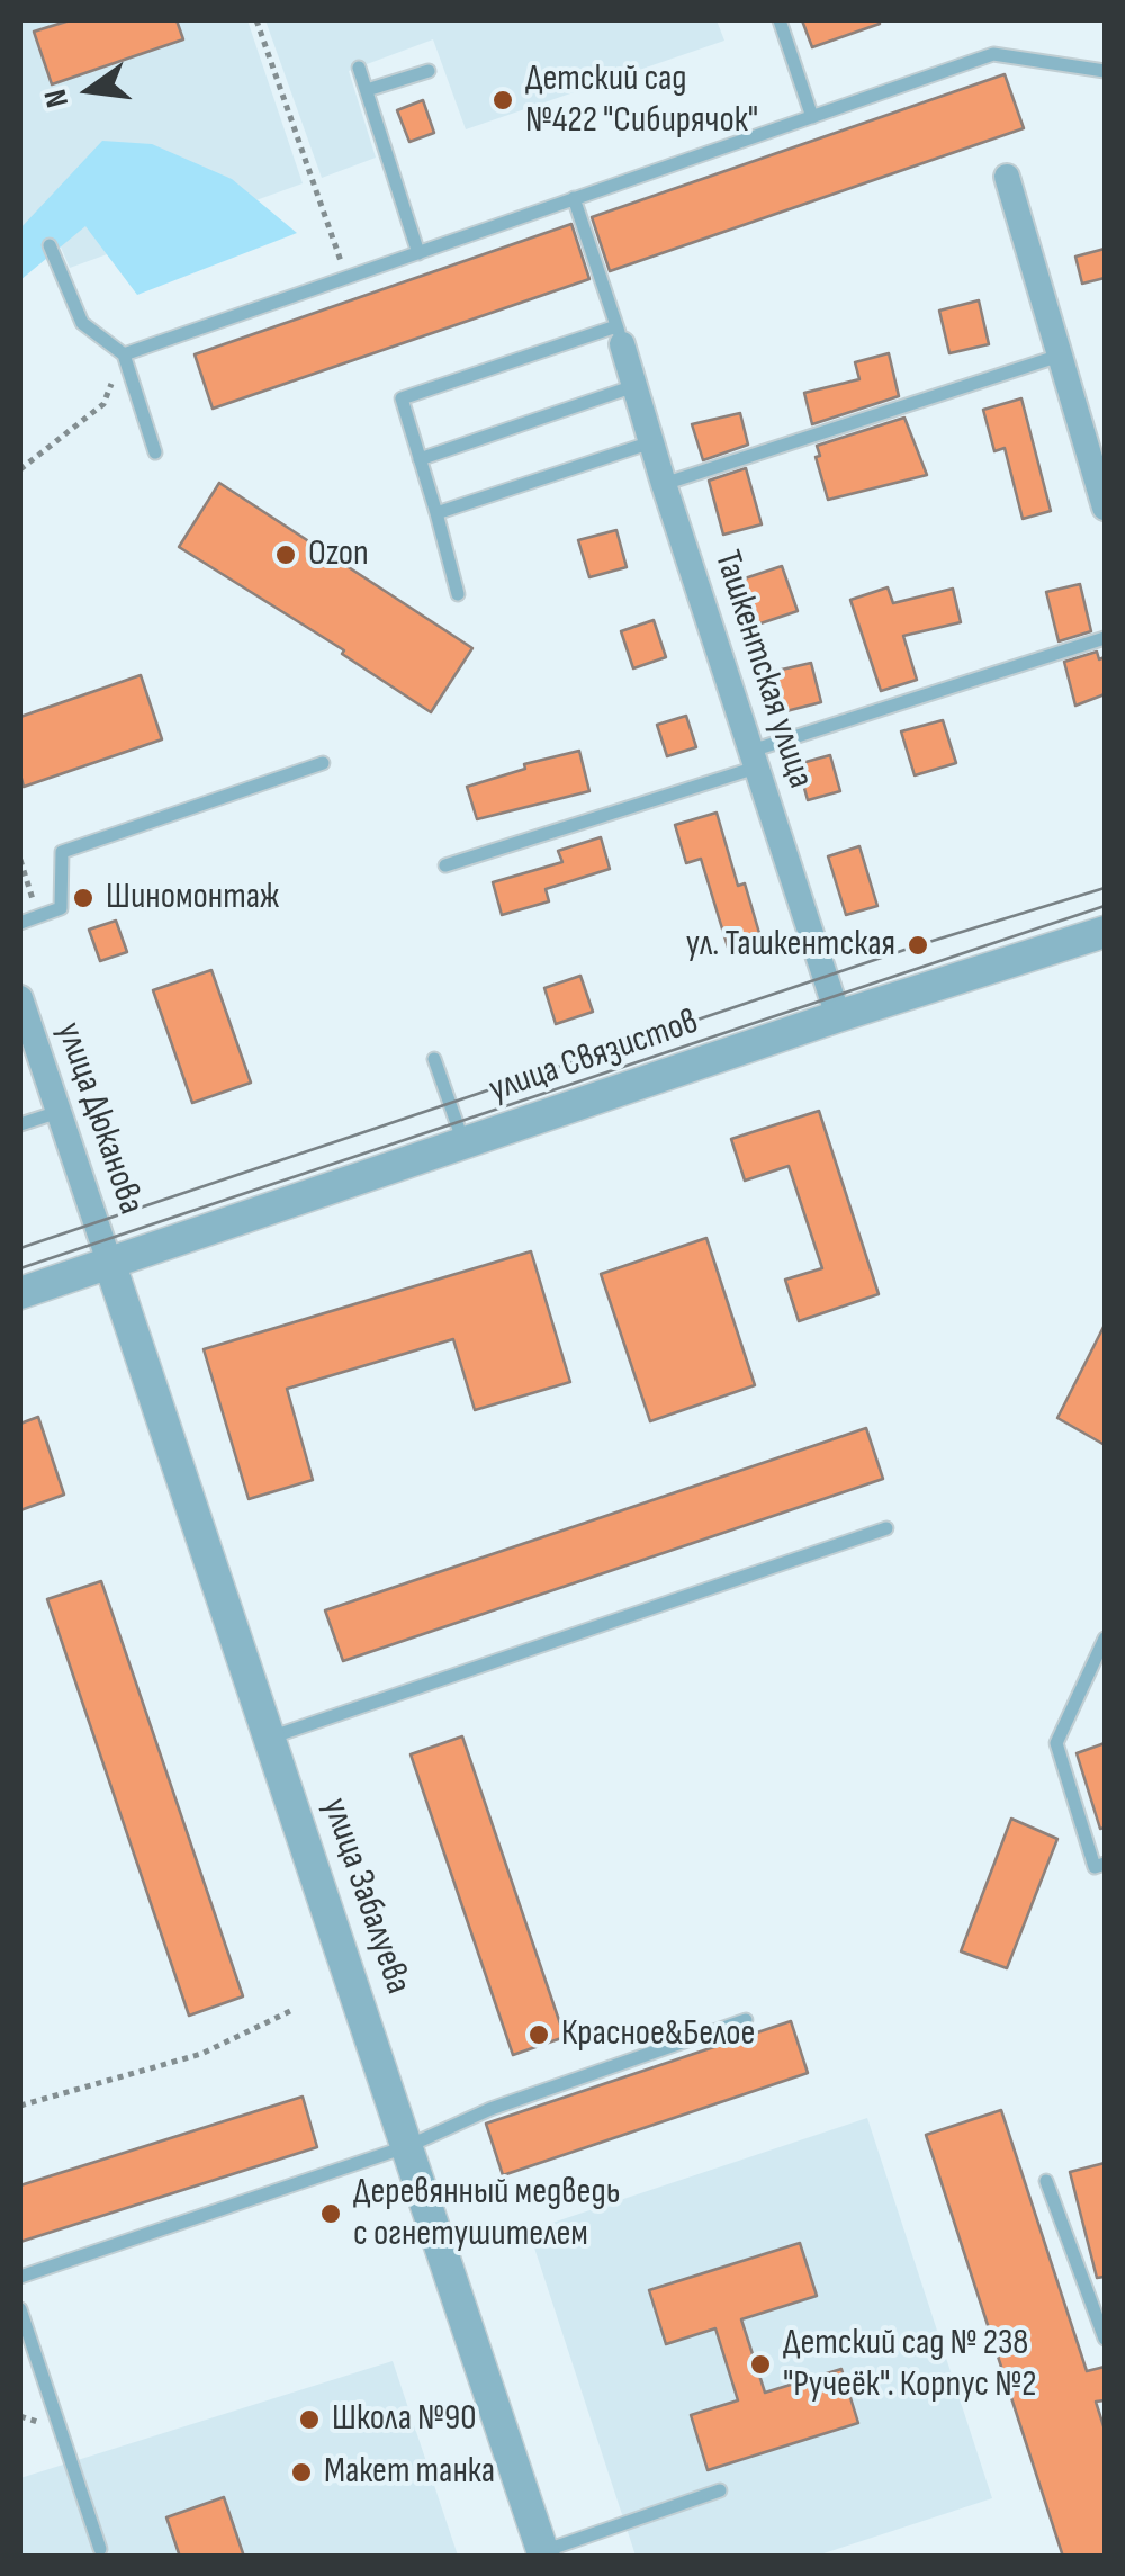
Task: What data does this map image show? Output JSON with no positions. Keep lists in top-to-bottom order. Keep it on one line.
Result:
{"streets":{"street":["Ташкентская улица","улица Связистов","улица Дюканова","улица Забалуева"]},"crossings":[["Ташкентская улица","улица Связистов"],["улица Связистов","улица Дюканова"],["улица Связистов","улица Забалуева"],["улица Дюканова","улица Забалуева"]],"places":["Детский сад №422 \"Сибирячок\"","Ozon","Шиномонтаж","ул. Ташкентская","Красное&Белое","Деревянный медведь с огнетушителем","Детский сад № 238 \"Ручеёк\". Корпус №2","Школа №90","Макет танка"],"north":"left"}
